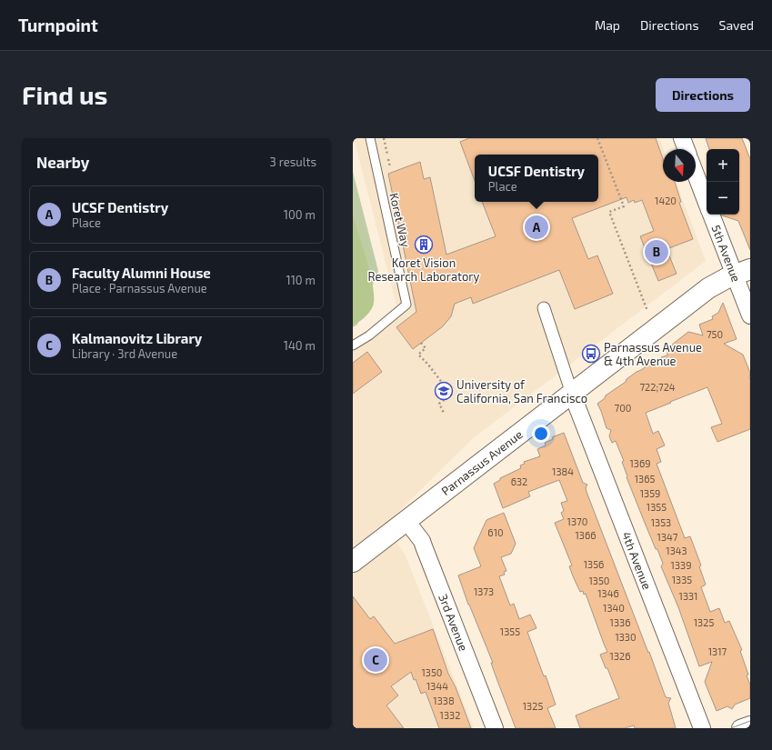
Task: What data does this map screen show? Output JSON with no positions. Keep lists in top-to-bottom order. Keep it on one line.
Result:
{"streets":{"street":["5th Avenue","Parnassus Avenue","4th Avenue","3rd Avenue"],"lane":["Koret Way"]},"crossings":[["5th Avenue","Parnassus Avenue"],["Parnassus Avenue","4th Avenue"],["Parnassus Avenue","3rd Avenue"]],"places":{"building":["Koret Vision Research Laboratory"],"bus stop":["Parnassus Avenue & 4th Avenue"],"school or university":["University of California, San Francisco"]},"house_numbers":["1420","750","722;724","700","1369","1384","1365","632","1359","1355","1370","1353","610","1366","1347","1343","1356","1339","1335","1350","1373","1346","1331","1340","1336","1325","1355","1330","1317","1326","1350","1344","1338","1325","1332"],"north":"bottom","page":{"header":"Turnpoint","nav":["Map","Directions","Saved"],"buttons":"Directions","title":"Find us","heading":["Nearby","3 results"],"map_buttons":["+","−"],"popup":["UCSF Dentistry","Place"],"list":[{"mark":"A","name":"UCSF Dentistry","note":"Place","value":"100 m"},{"mark":"B","name":"Faculty Alumni House","note":"Place · Parnassus Avenue","value":"110 m"},{"mark":"C","name":"Kalmanovitz Library","note":"Library · 3rd Avenue","value":"140 m"}],"pins":["A","B","C"]}}
